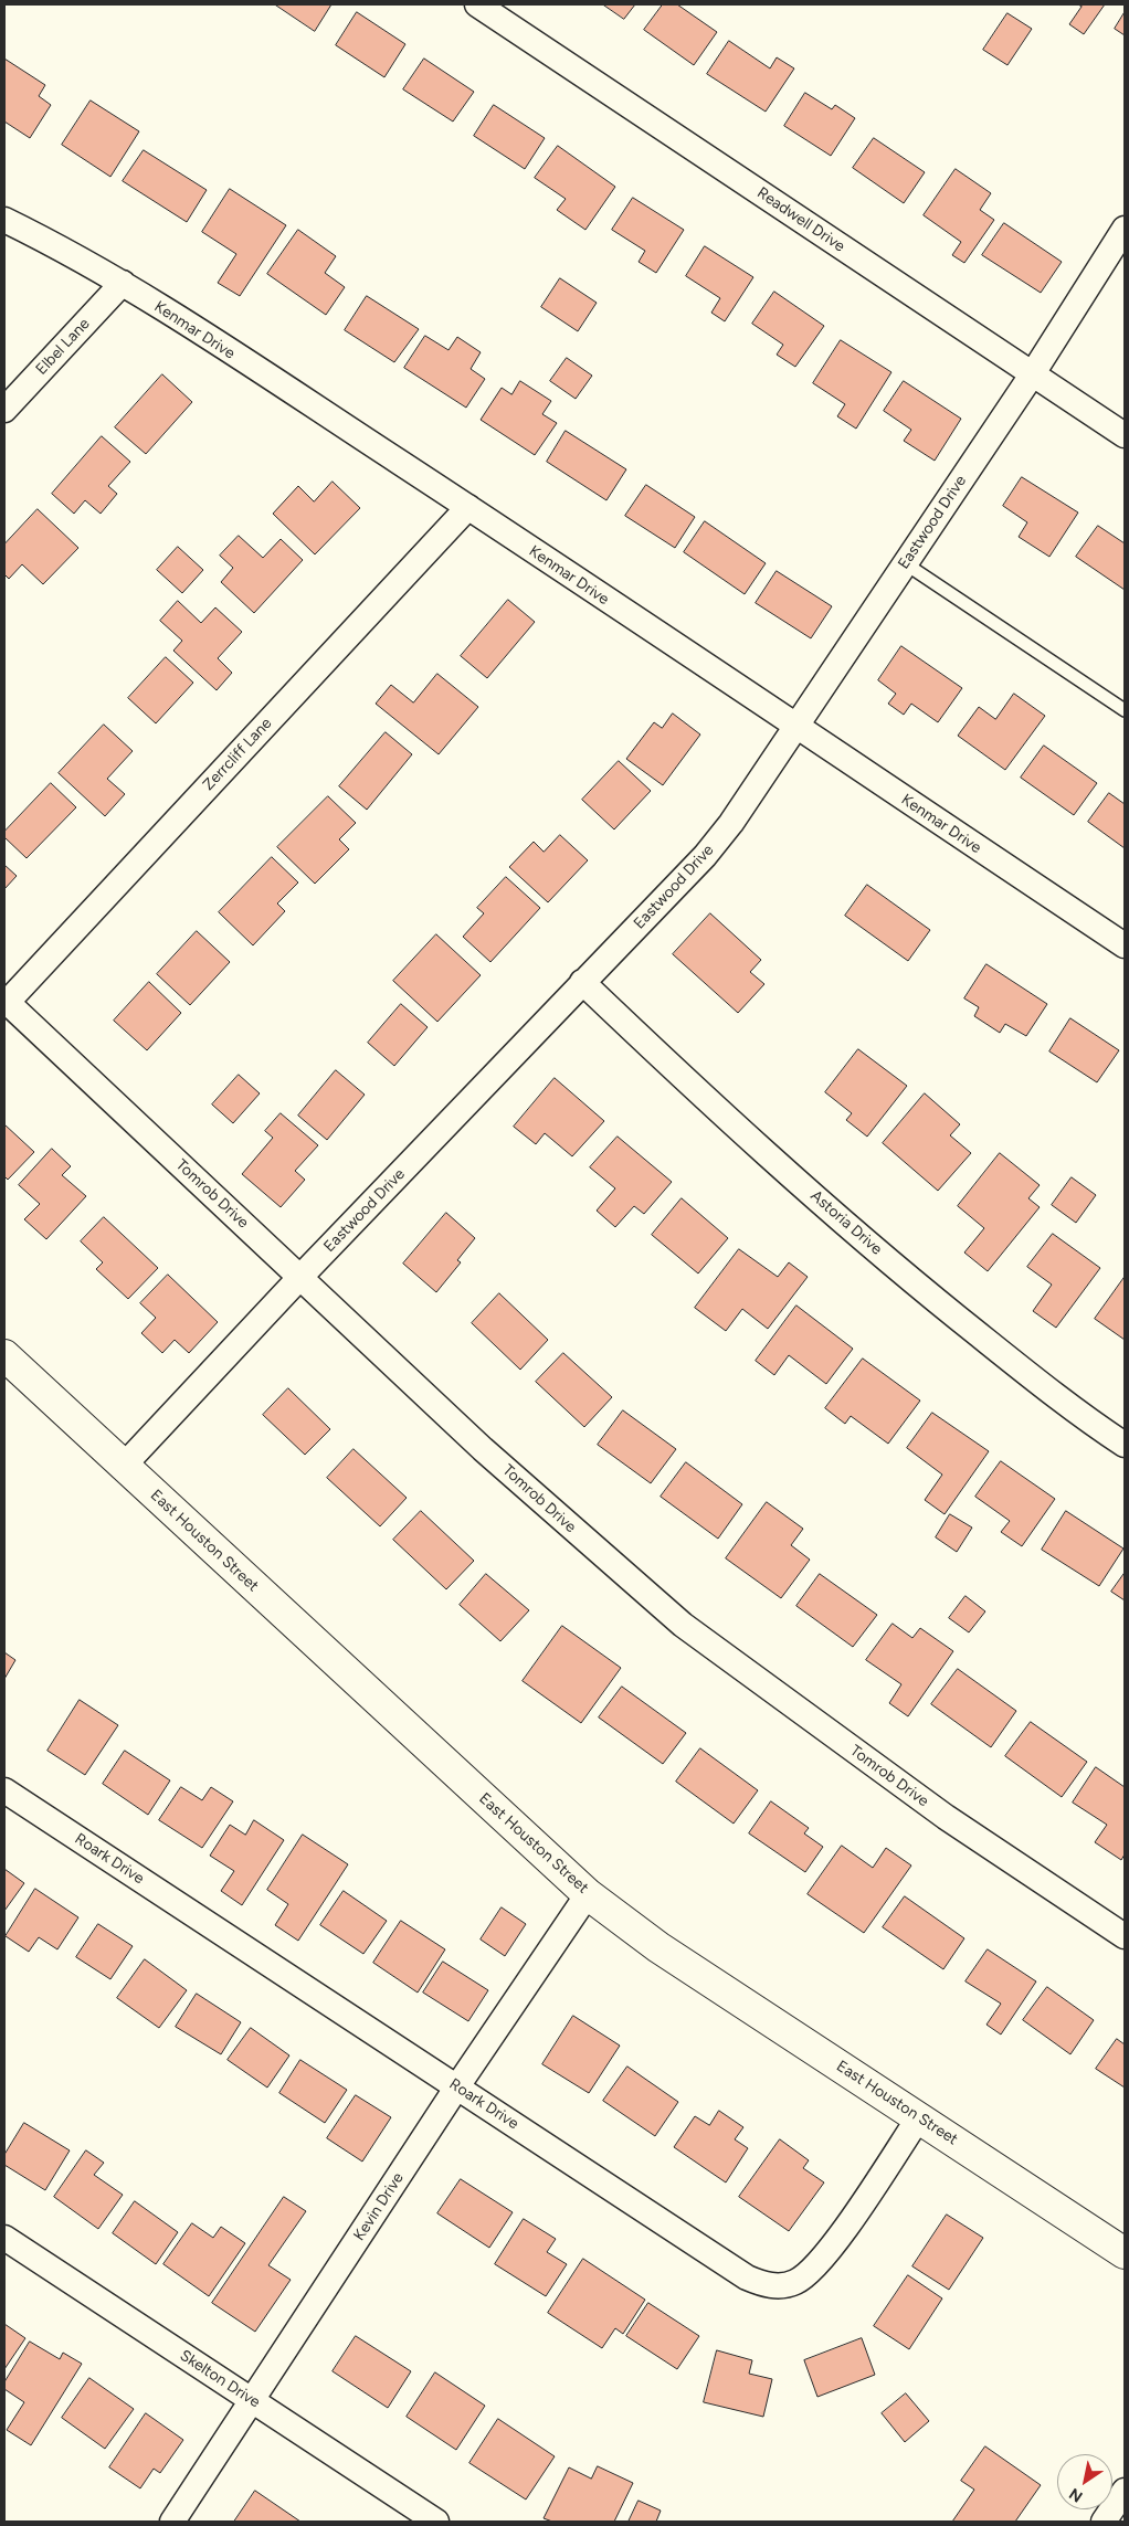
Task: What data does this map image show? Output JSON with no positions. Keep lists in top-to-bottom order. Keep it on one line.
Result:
{"streets":{"main road":["East Houston Street"],"street":["Readwell Drive","Kenmar Drive","Elbel Lane","Eastwood Drive","Zerrcliff Lane","Tomrob Drive","Astoria Drive","Roark Drive","Kevin Drive","Skelton Drive"]},"crossings":[["Readwell Drive","Eastwood Drive"],["Kenmar Drive","Elbel Lane"],["Kenmar Drive","Eastwood Drive"],["Kenmar Drive","Zerrcliff Lane"],["Eastwood Drive","Tomrob Drive"],["Eastwood Drive","Astoria Drive"],["Eastwood Drive","East Houston Street"],["Zerrcliff Lane","Tomrob Drive"],["East Houston Street","Roark Drive"],["East Houston Street","Kevin Drive"],["Roark Drive","Kevin Drive"],["Kevin Drive","Skelton Drive"]],"north":"bottom left"}
